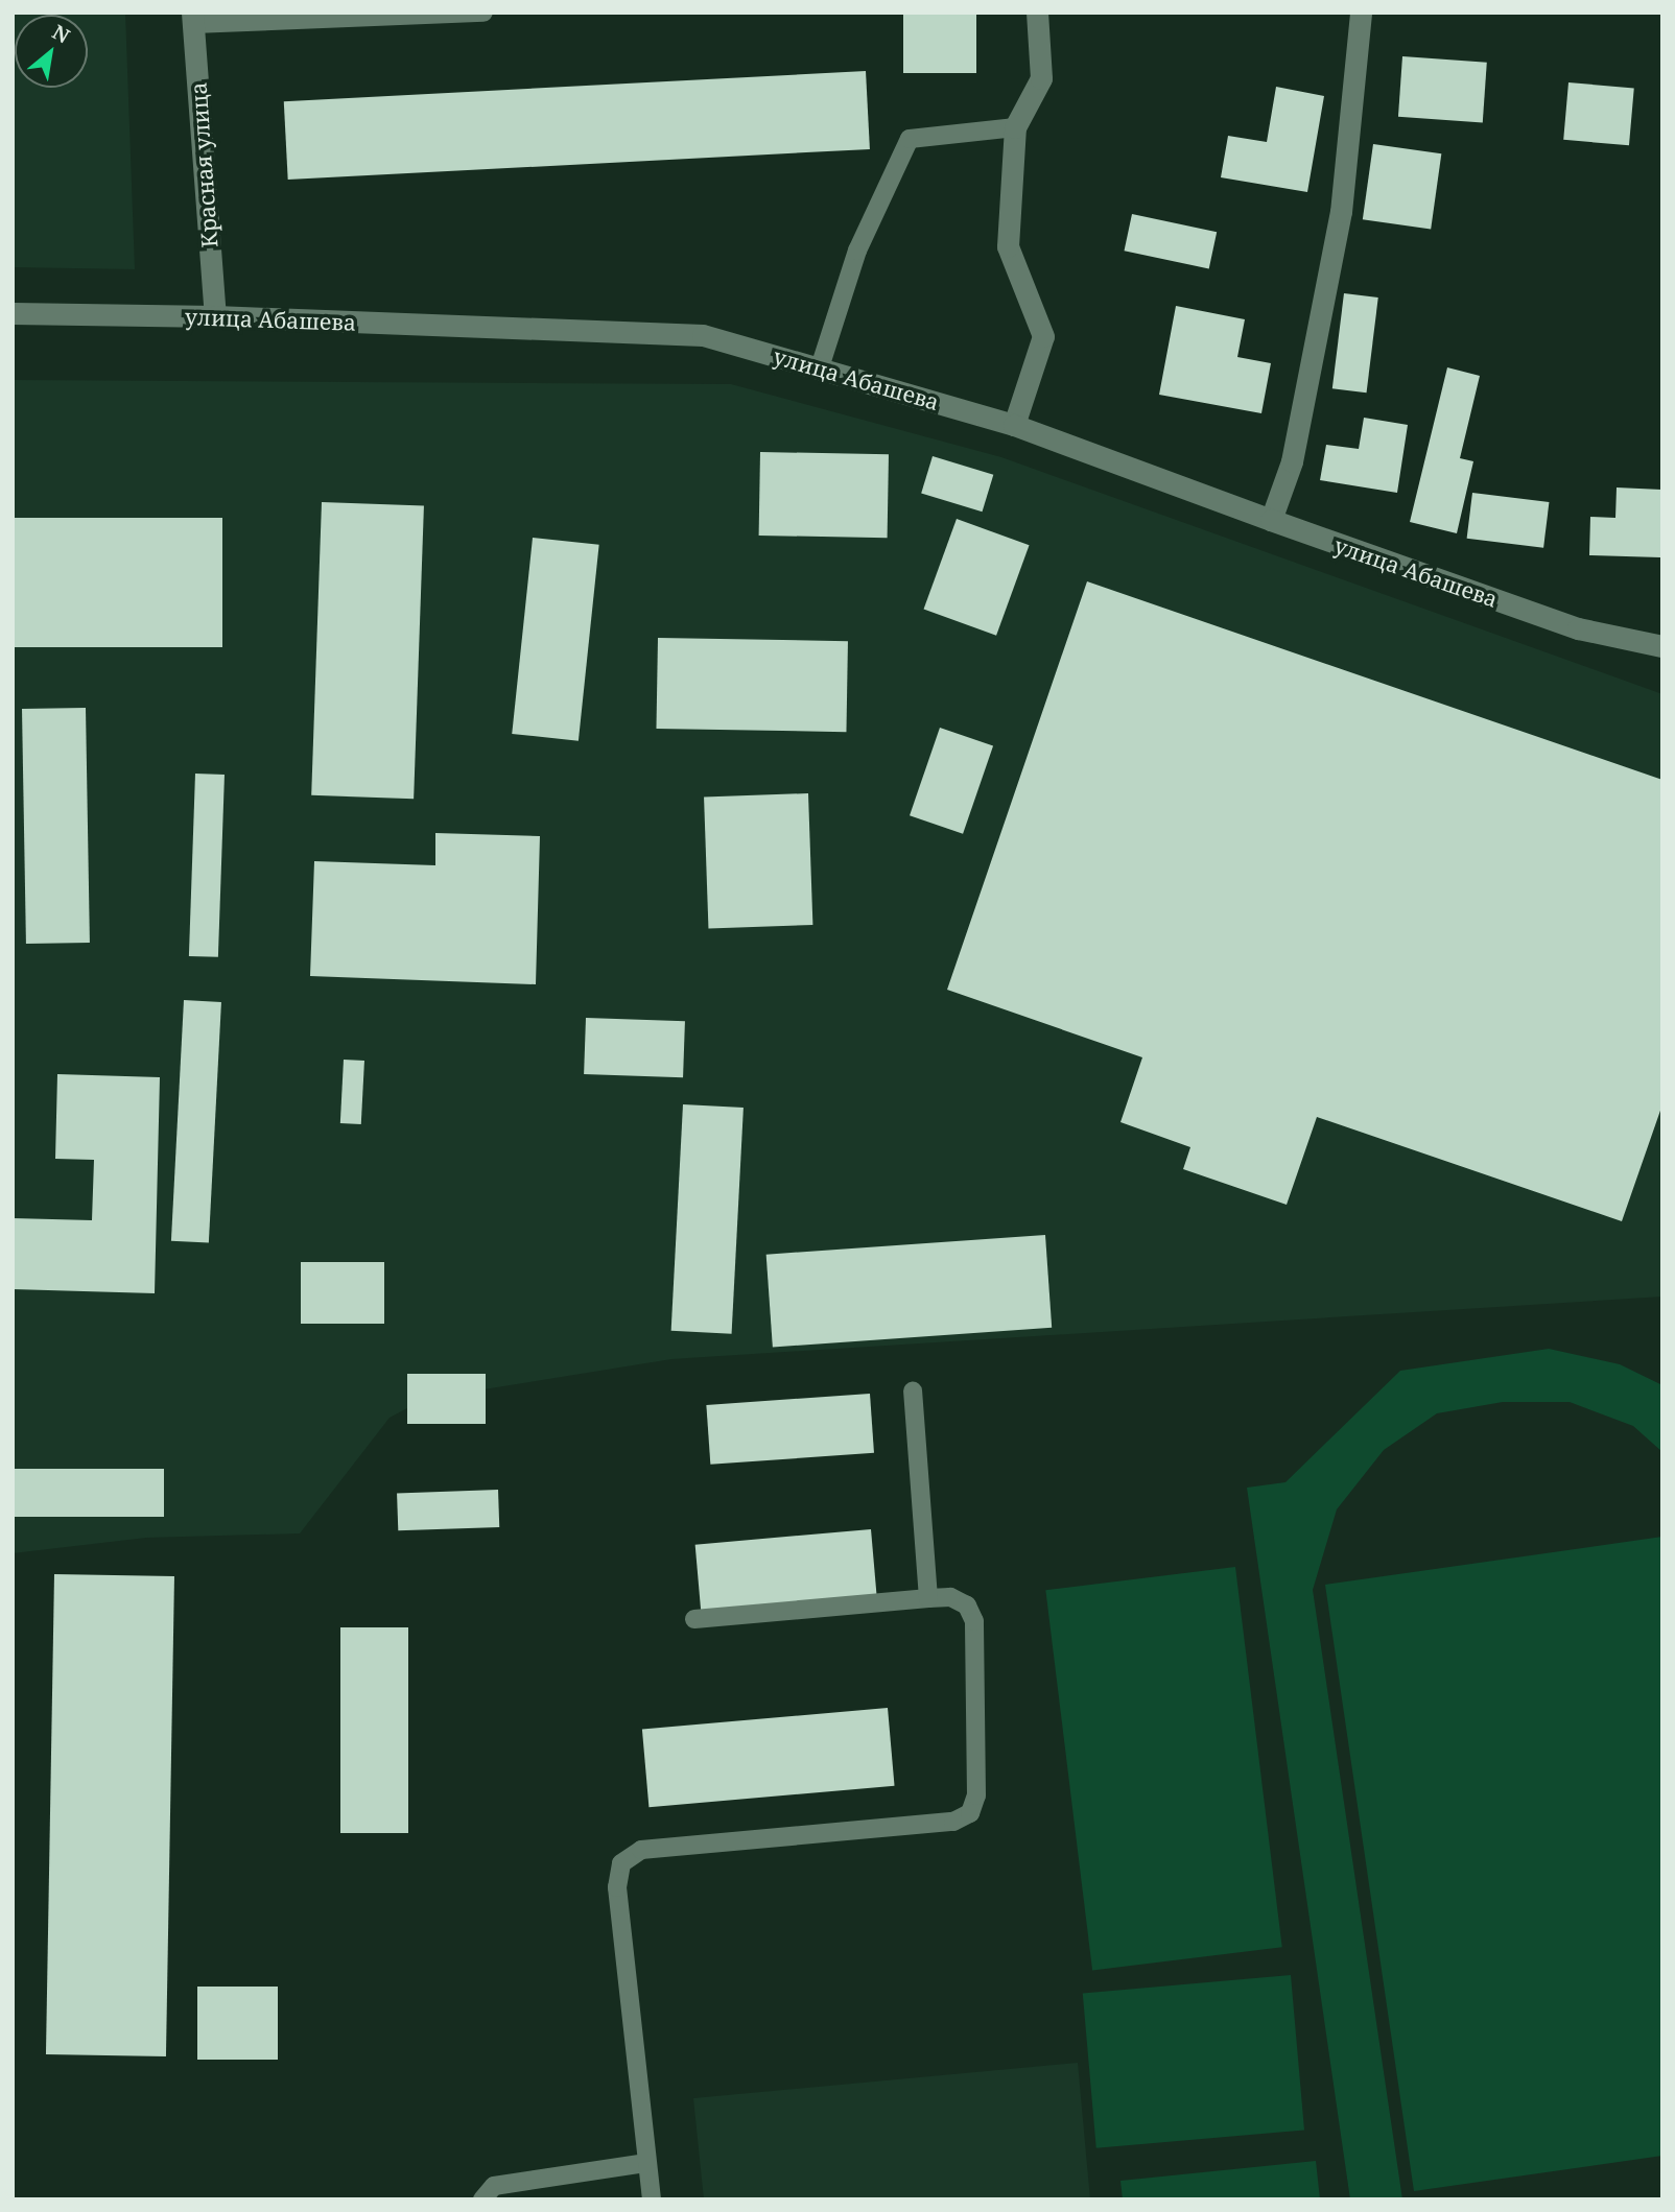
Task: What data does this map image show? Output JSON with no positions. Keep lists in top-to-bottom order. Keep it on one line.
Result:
{"streets":{"street":["Красная улица","улица Абашева"]},"crossings":[["Красная улица","улица Абашева"]],"north":"top right"}
